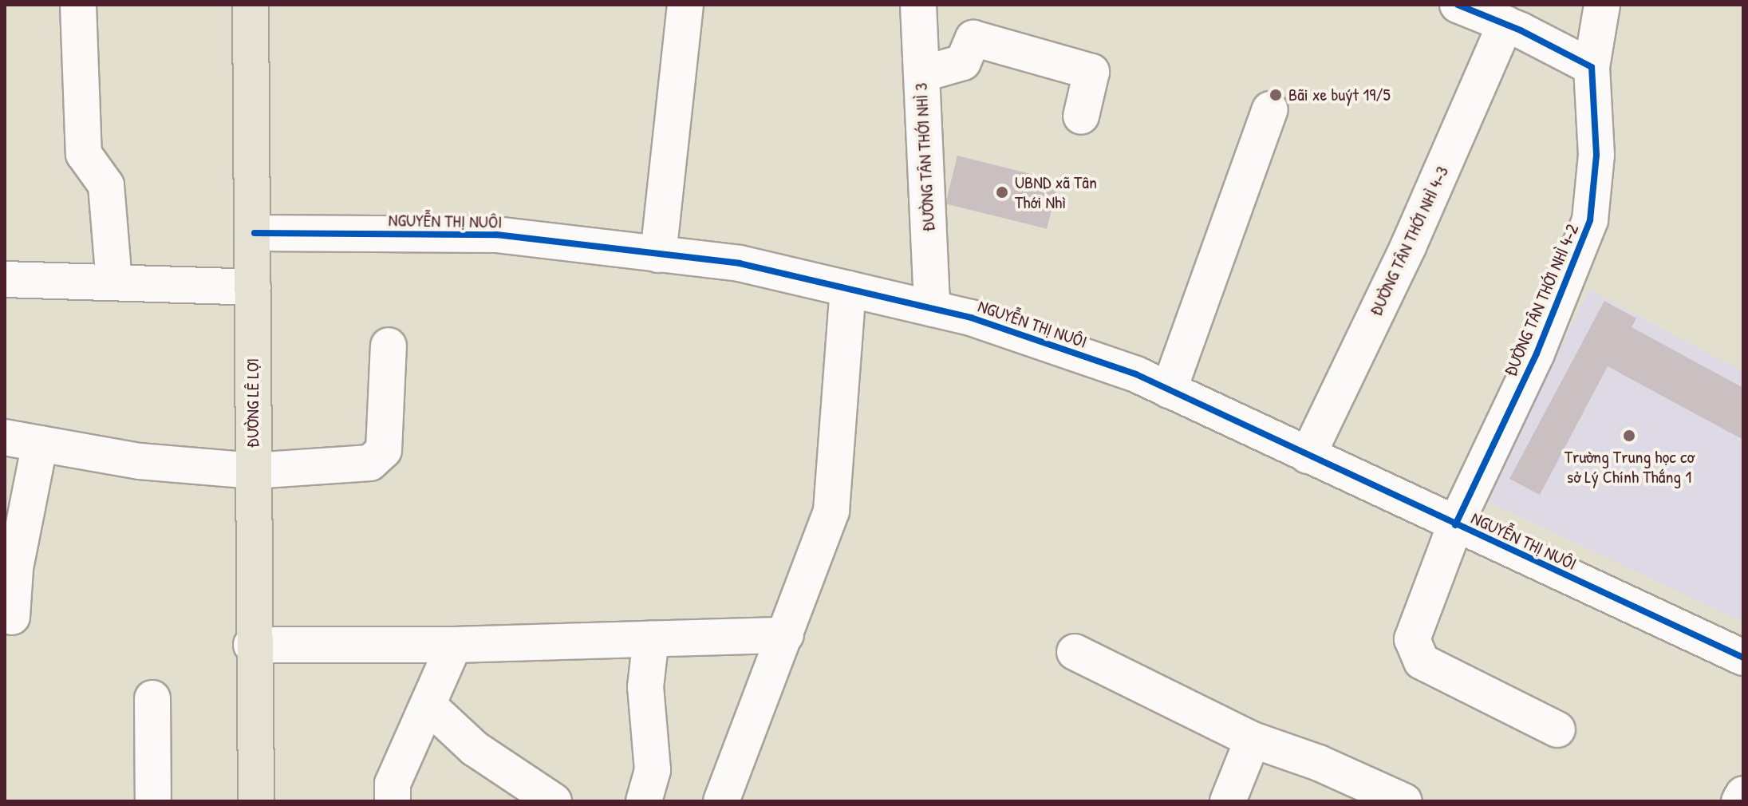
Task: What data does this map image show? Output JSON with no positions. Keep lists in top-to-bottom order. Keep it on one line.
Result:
{"streets":{"main road":["ĐƯỜNG LÊ LỢI"],"street":["ĐƯỜNG TÂN THỚI NHÌ 3","NGUYỄN THỊ NUÔI","ĐƯỜNG TÂN THỚI NHÌ 4-3","ĐƯỜNG TÂN THỚI NHÌ 4-2"]},"crossings":[["ĐƯỜNG TÂN THỚI NHÌ 3","NGUYỄN THỊ NUÔI"],["NGUYỄN THỊ NUÔI","ĐƯỜNG TÂN THỚI NHÌ 4-3"],["NGUYỄN THỊ NUÔI","ĐƯỜNG TÂN THỚI NHÌ 4-2"],["NGUYỄN THỊ NUÔI","ĐƯỜNG LÊ LỢI"]],"places":["Bãi xe buýt 19/5","UBND xã Tân Thới Nhì","Trường Trung học cơ sở Lý Chính Thắng 1"]}
